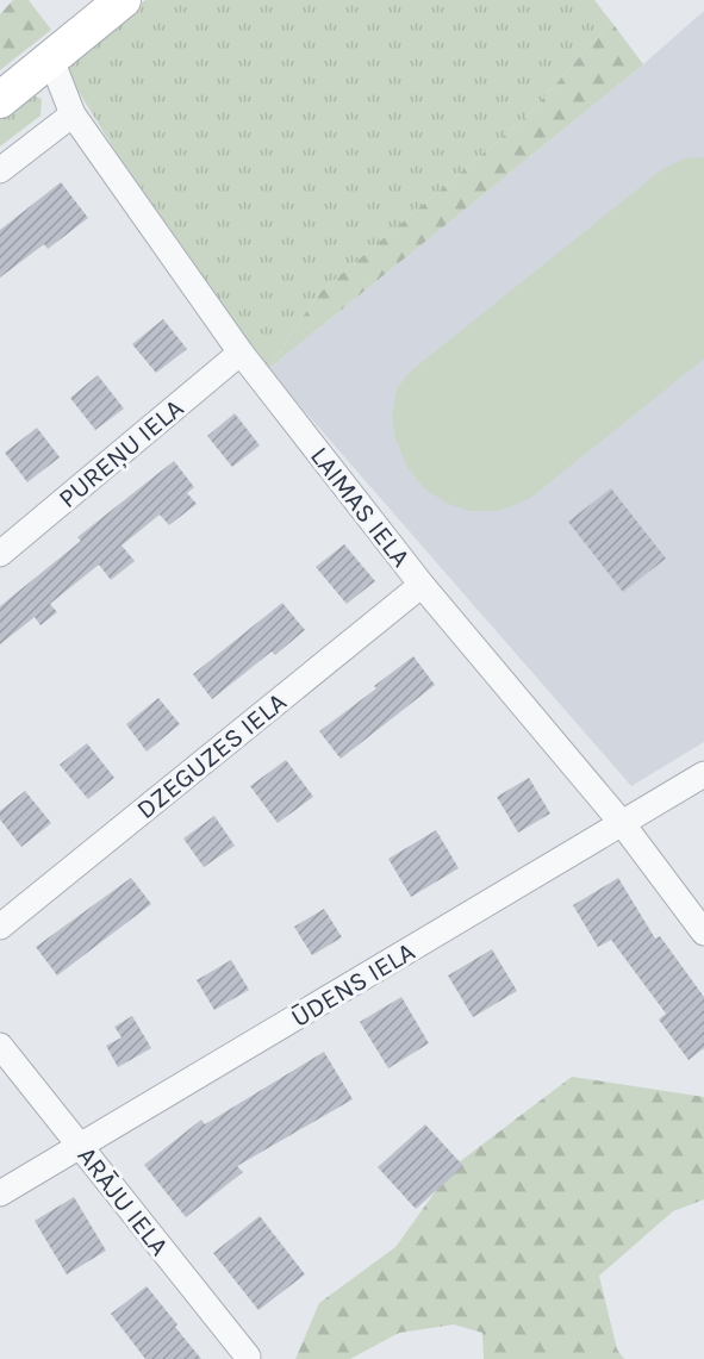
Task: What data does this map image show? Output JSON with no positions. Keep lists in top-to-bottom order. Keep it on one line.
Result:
{"streets":{"street":["PUREŅU IELA","LAIMAS IELA","DZEGUZES IELA","ŪDENS IELA","ARĀJU IELA"]},"crossings":[["PUREŅU IELA","LAIMAS IELA"],["LAIMAS IELA","DZEGUZES IELA"],["LAIMAS IELA","ŪDENS IELA"],["ŪDENS IELA","ARĀJU IELA"]]}
